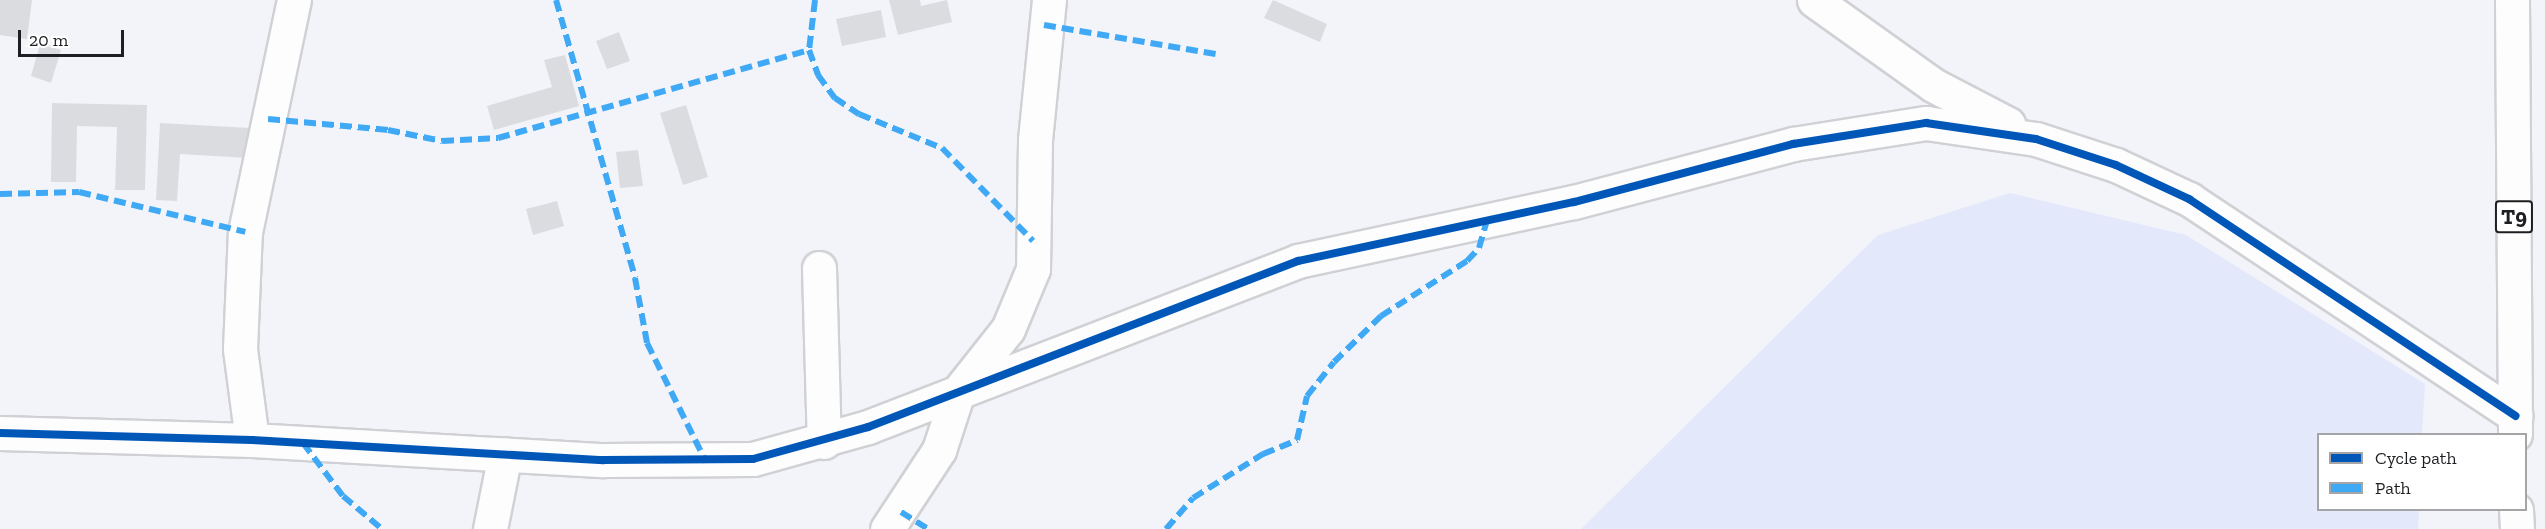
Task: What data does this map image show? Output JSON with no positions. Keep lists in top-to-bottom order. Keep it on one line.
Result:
{"streets":{"main road":["T9"]},"legend":["Cycle path","Path"],"scale_bar":"20 m"}
